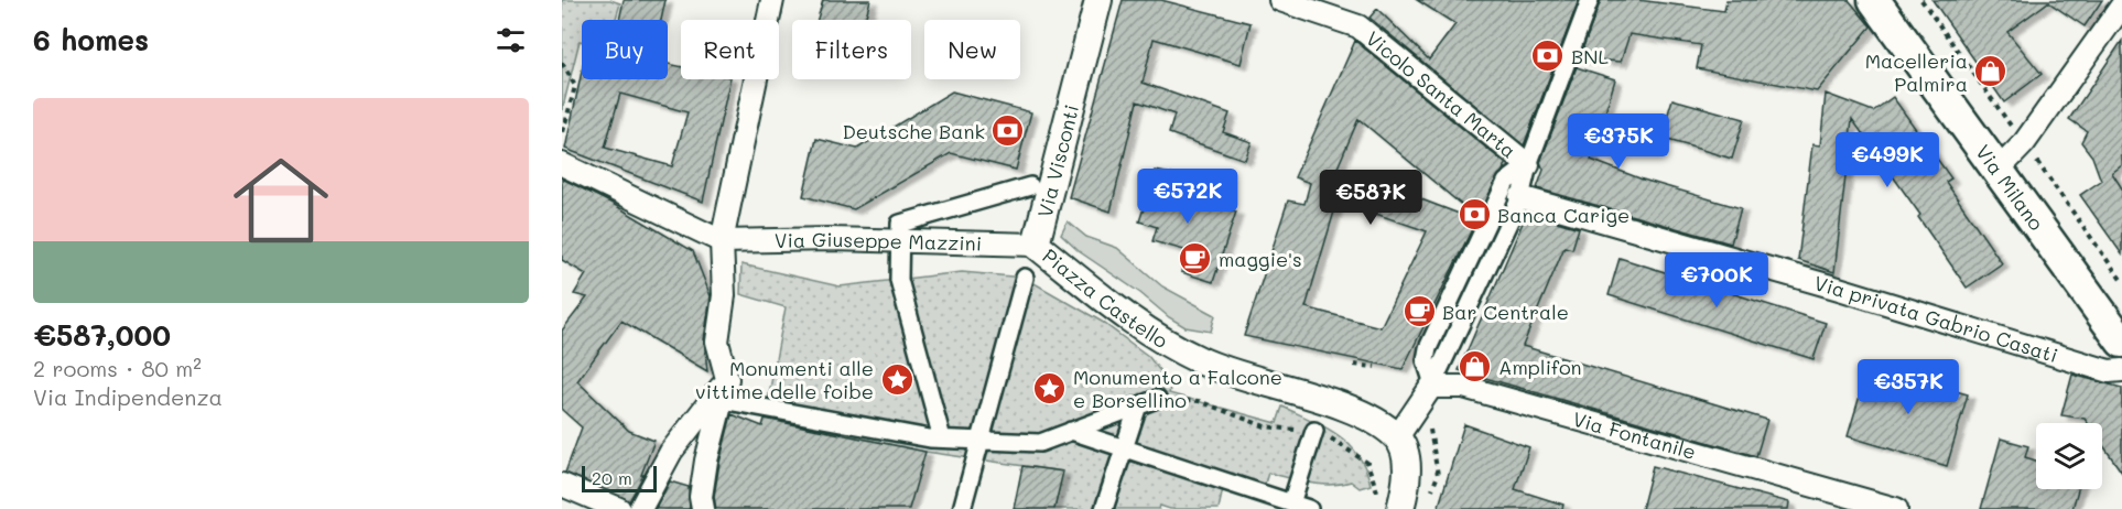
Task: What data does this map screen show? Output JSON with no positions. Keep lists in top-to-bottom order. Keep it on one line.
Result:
{"streets":{"main road":["Via Milano"],"street":["Vicolo Santa Marta","Via Visconti","Via Giuseppe Mazzini","Piazza Castello","Via privata Gabrio Casati","Via Fontanile"]},"crossings":[["Via Visconti","Via Giuseppe Mazzini"],["Via Visconti","Piazza Castello"],["Via Giuseppe Mazzini","Piazza Castello"]],"places":{"bank":["BNL","Deutsche Bank","Banca Carige"],"shop":["Macelleria Palmira","Amplifon"],"cafe":["maggie's","Bar Centrale"],"place":["Monumenti alle vittime delle foibe","Monumento a Falcone e Borsellino"]},"scale_bar":"20 m","page":{"heading":"6 homes","chip":["Buy","Rent","Filters","New"],"list":[{"name":"€587,000","note":"2 rooms · 80 m² · Via Indipendenza"}],"price":["€375K","€499K","€572K","€587K","€700K","€357K"],"scale":"20 m"}}
